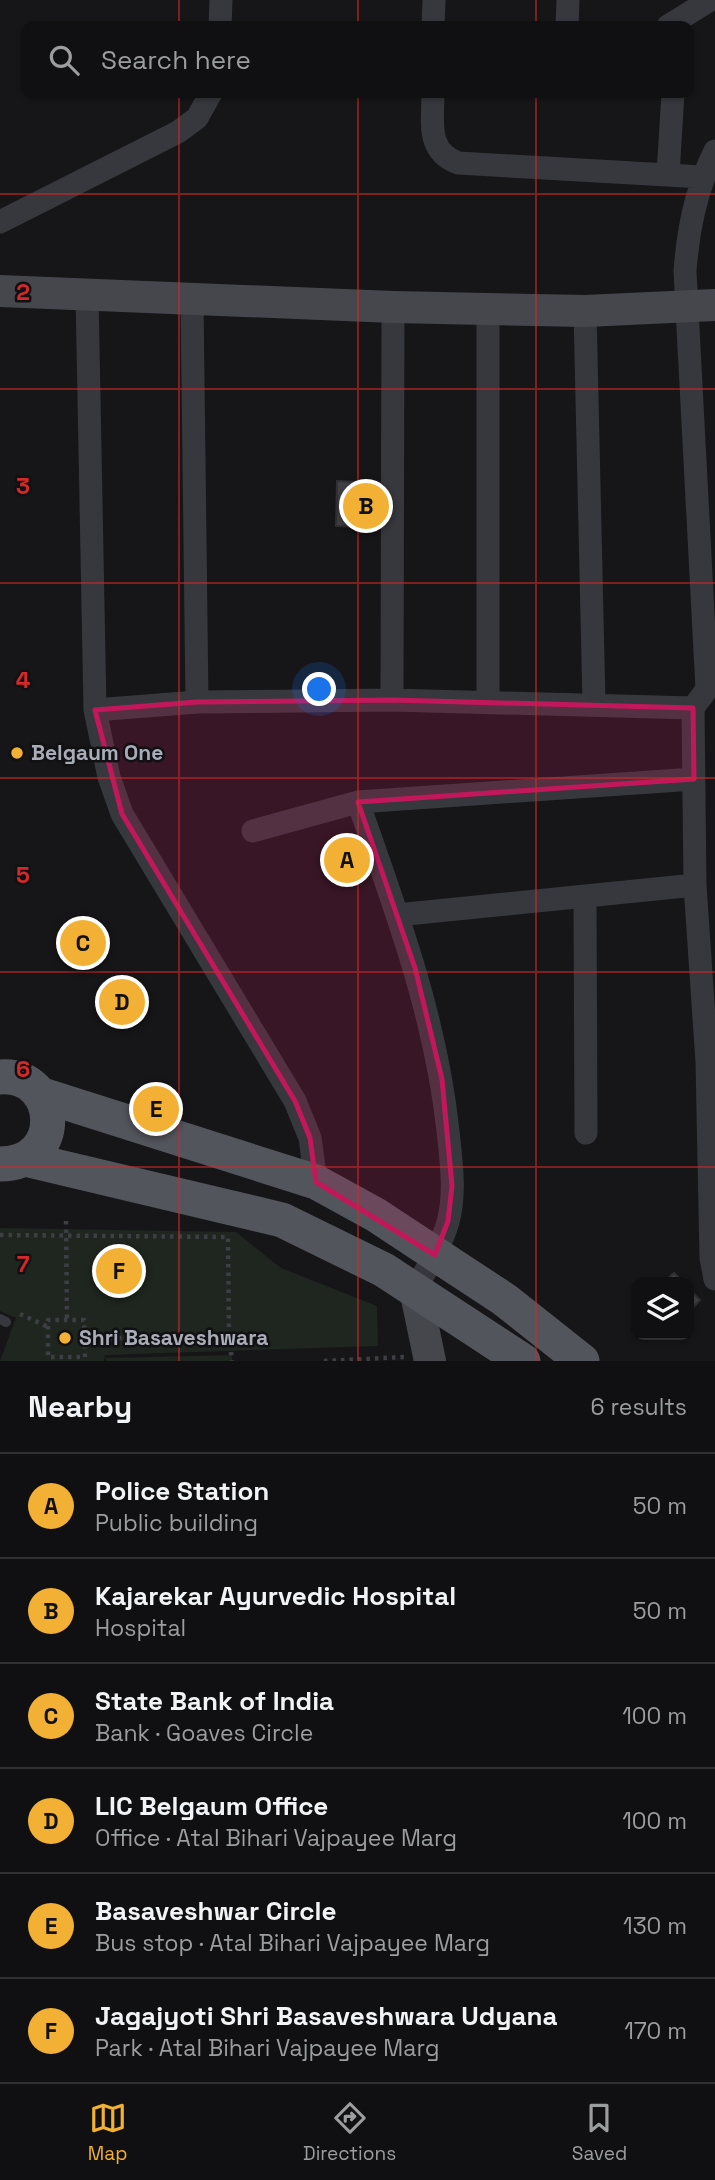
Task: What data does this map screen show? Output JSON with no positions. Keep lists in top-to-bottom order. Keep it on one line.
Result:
{"places":["Belgaum One","Shri Basaveshwara"],"page":{"search":"Search here","pins":["B","A","C","D","E","F"],"heading":["Nearby","6 results"],"list":[{"mark":"A","name":"Police Station","note":"Public building","value":"50 m"},{"mark":"B","name":"Kajarekar Ayurvedic Hospital","note":"Hospital","value":"50 m"},{"mark":"C","name":"State Bank of India","note":"Bank · Goaves Circle","value":"100 m"},{"mark":"D","name":"LIC Belgaum Office","note":"Office · Atal Bihari Vajpayee Marg","value":"100 m"},{"mark":"E","name":"Basaveshwar Circle","note":"Bus stop · Atal Bihari Vajpayee Marg","value":"130 m"},{"mark":"F","name":"Jagajyoti Shri Basaveshwara Udyana","note":"Park · Atal Bihari Vajpayee Marg","value":"170 m"}],"nav":["Map","Directions","Saved"]},"grid":{"rows":["2","3","4","5","6","7"]}}
